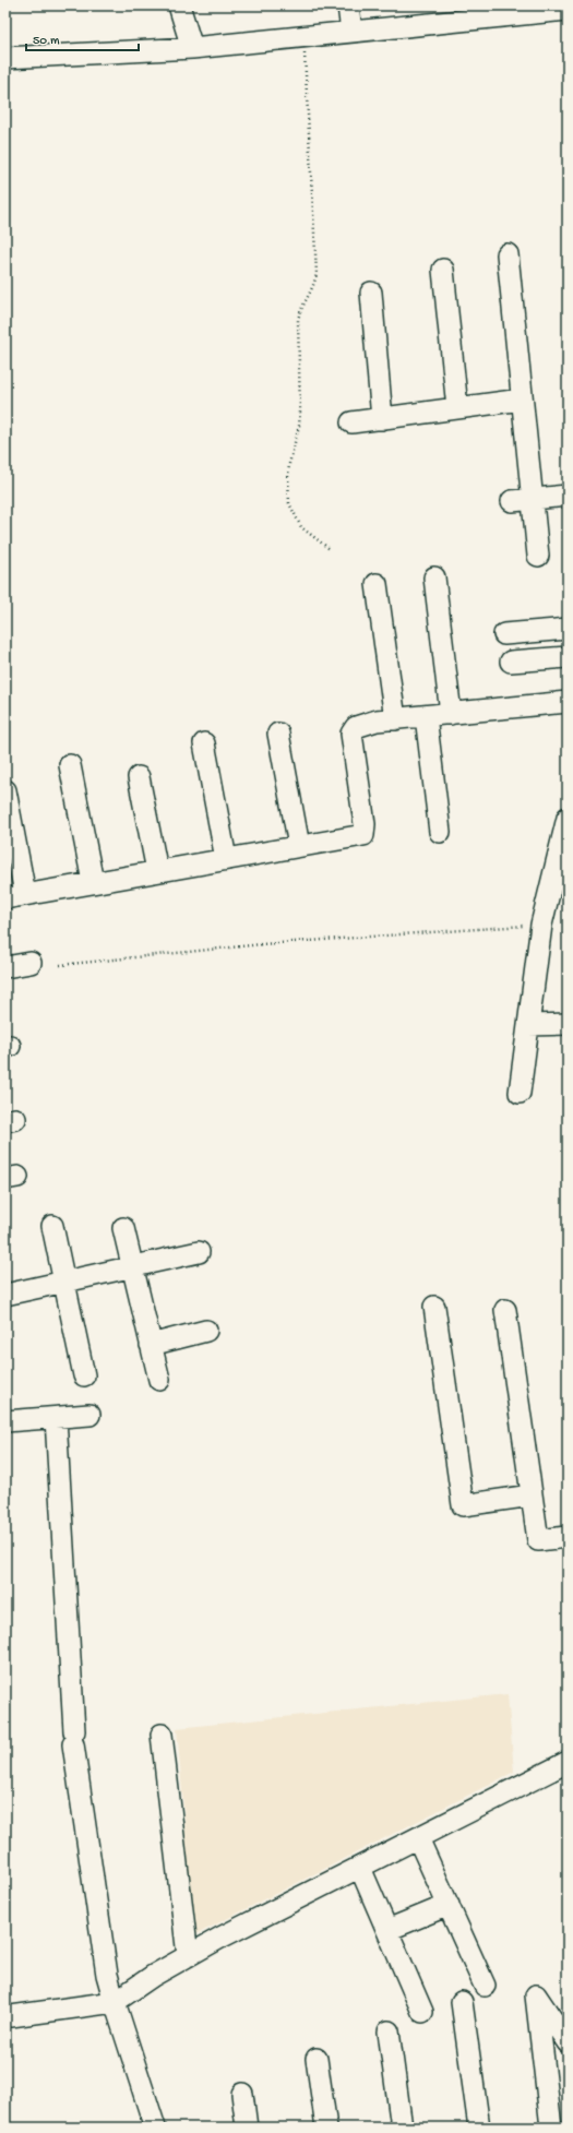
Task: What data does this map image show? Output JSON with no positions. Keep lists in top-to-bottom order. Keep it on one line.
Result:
{"scale_bar":"50 m"}
